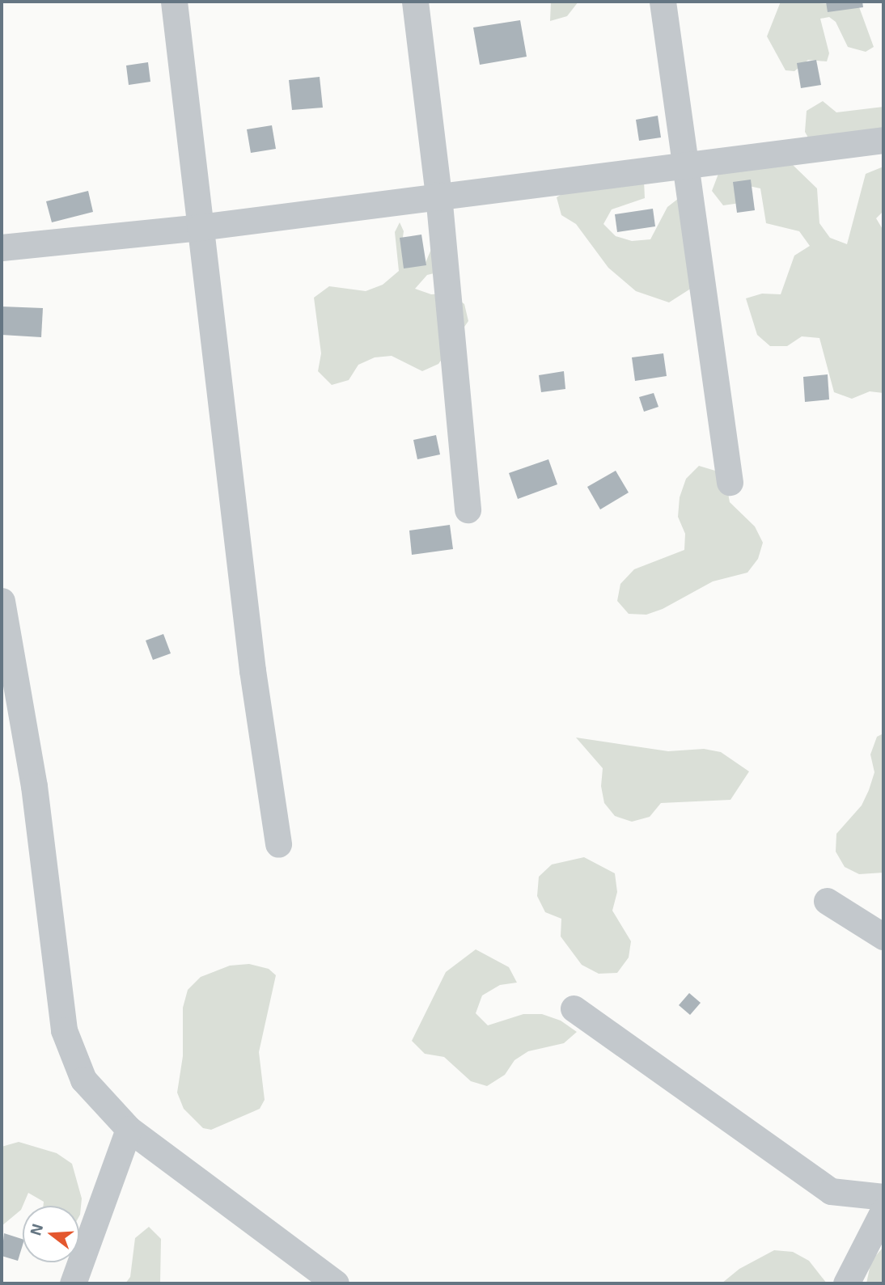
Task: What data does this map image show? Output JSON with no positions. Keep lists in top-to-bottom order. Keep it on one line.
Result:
{"north":"left"}
